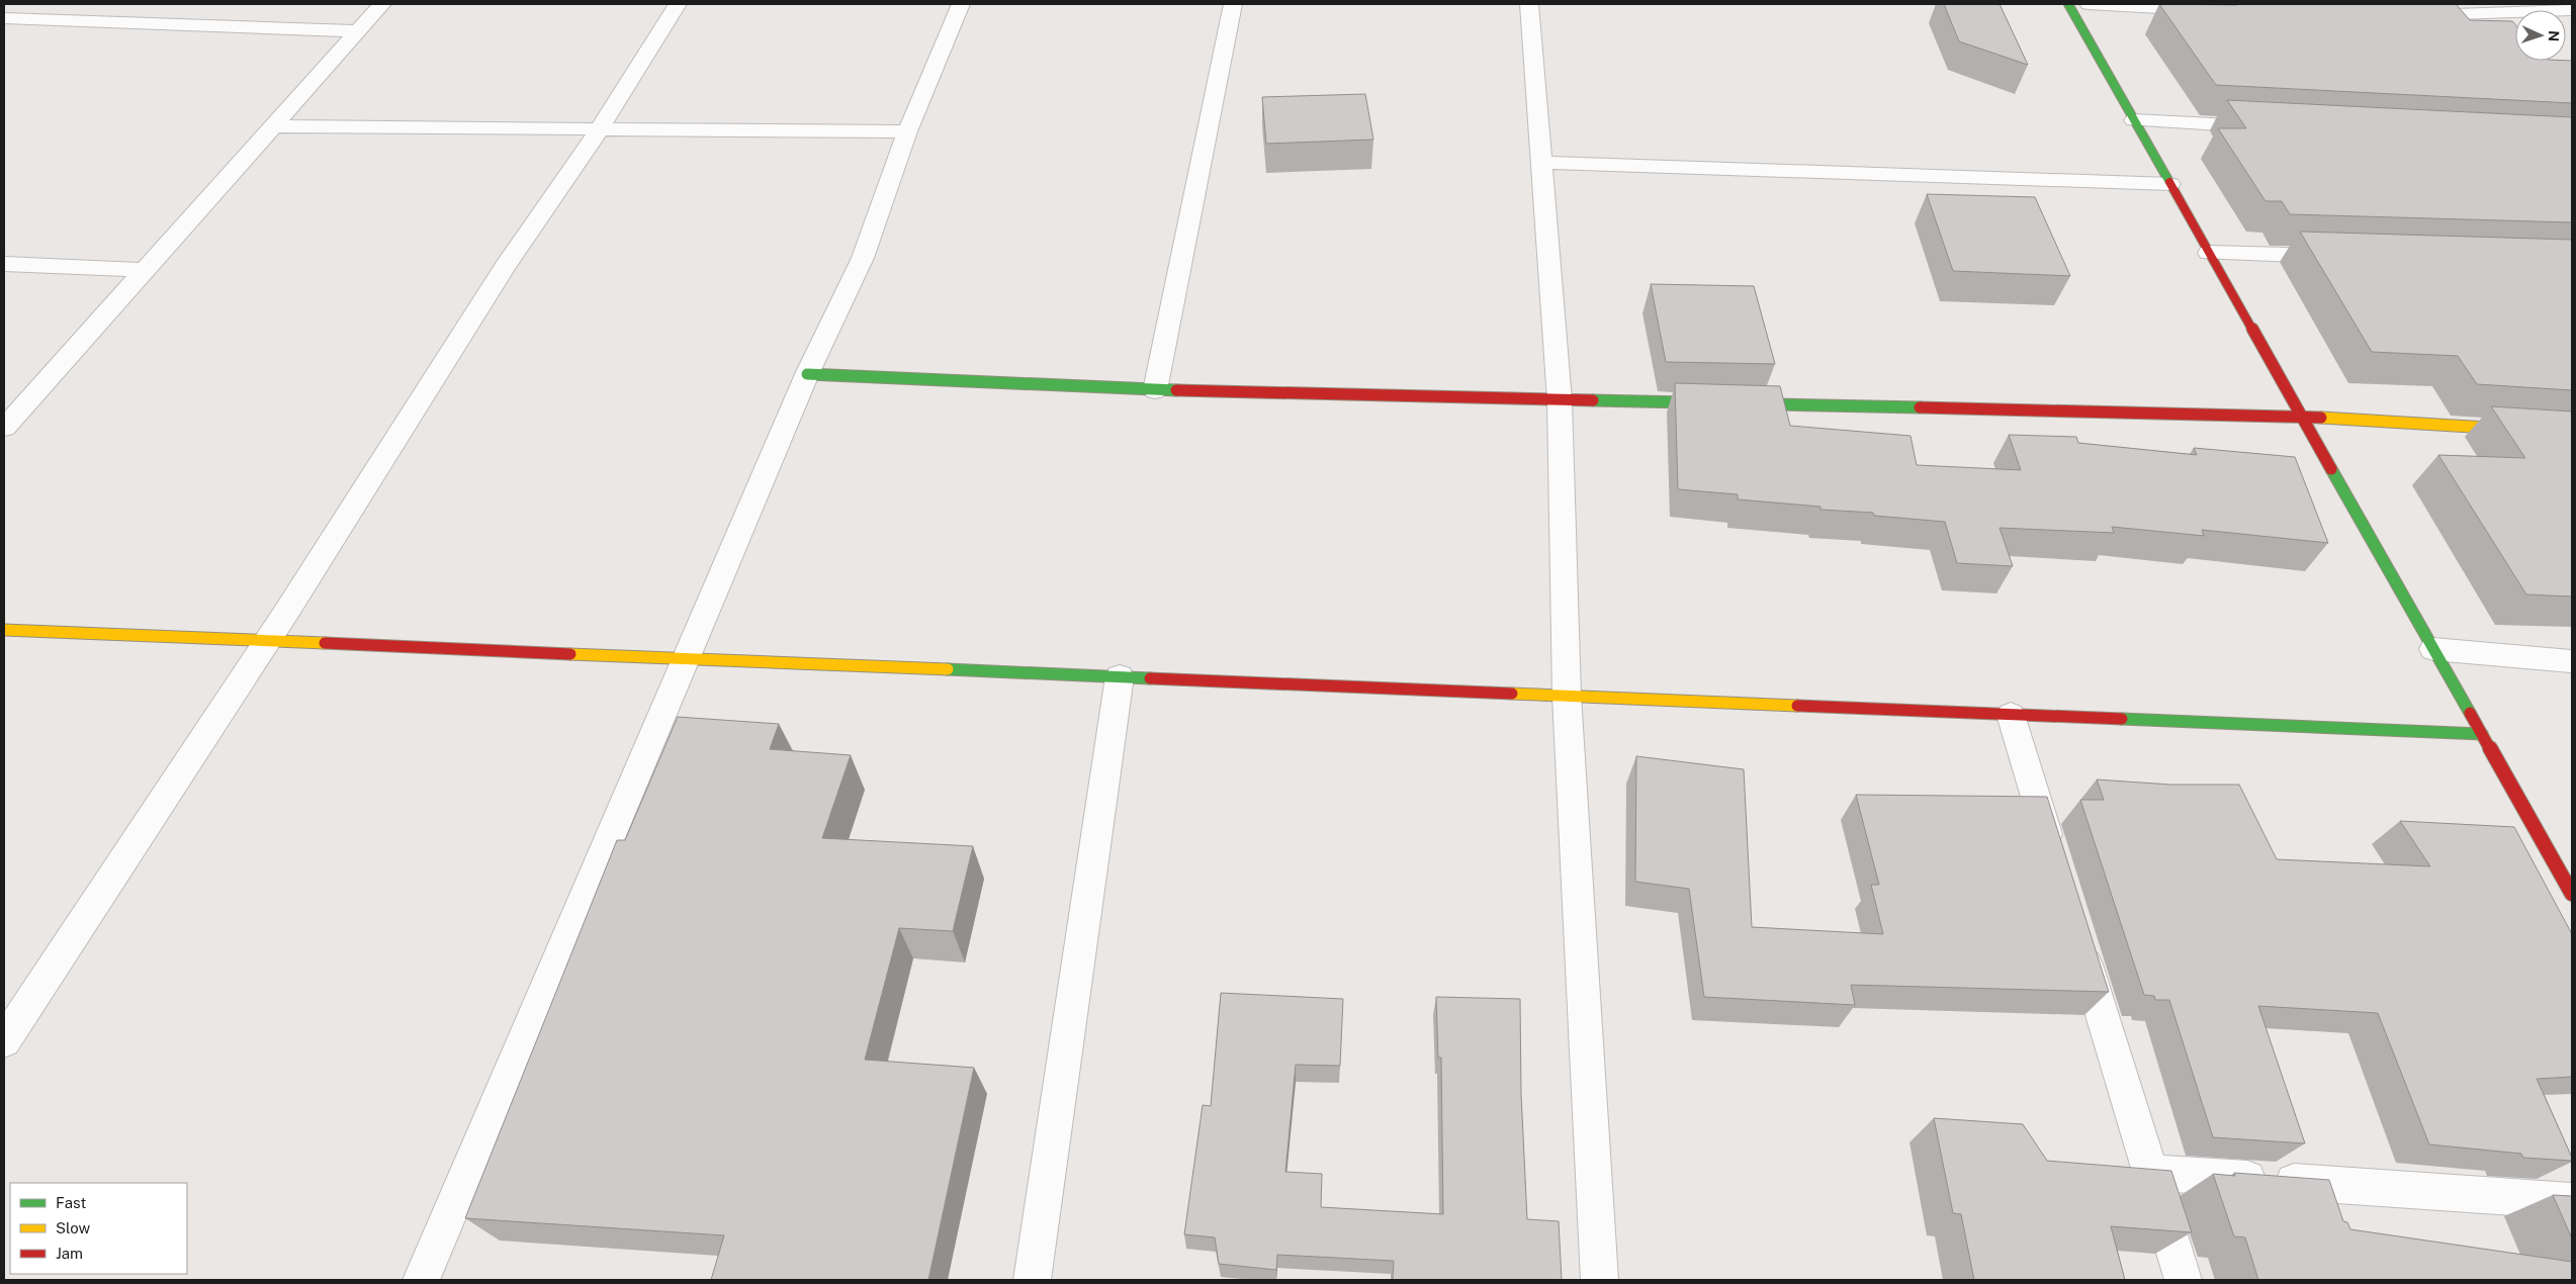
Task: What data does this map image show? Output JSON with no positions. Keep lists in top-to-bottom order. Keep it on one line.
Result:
{"legend":["Fast","Slow","Jam"],"north":"right"}
